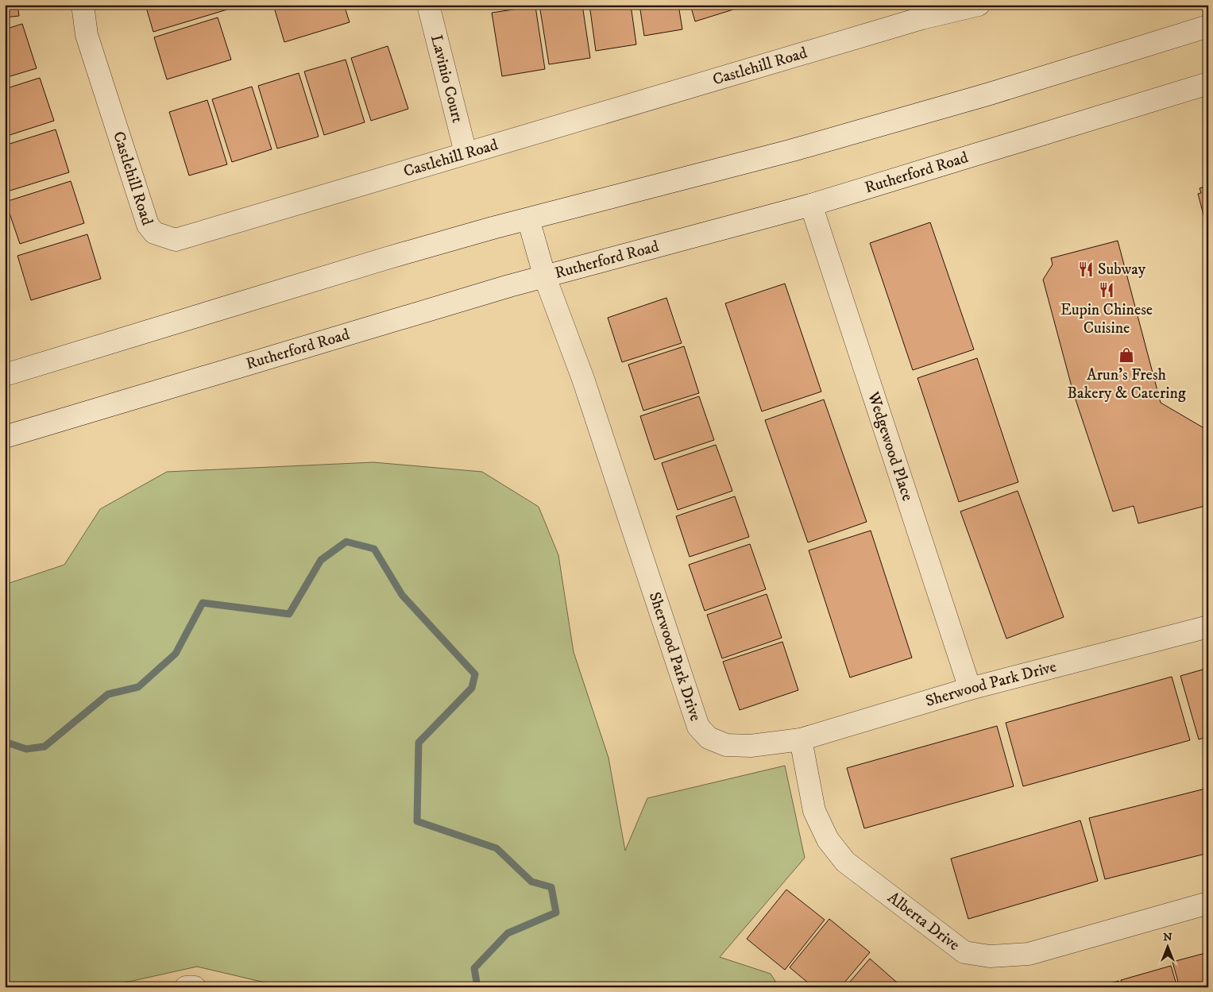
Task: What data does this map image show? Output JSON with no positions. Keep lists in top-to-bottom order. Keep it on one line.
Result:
{"streets":{"street":["Castlehill Road","Lavinio Court","Rutherford Road","Wedgewood Place","Sherwood Park Drive","Alberta Drive"]},"crossings":[["Castlehill Road","Lavinio Court"],["Rutherford Road","Wedgewood Place"],["Rutherford Road","Sherwood Park Drive"],["Wedgewood Place","Sherwood Park Drive"],["Sherwood Park Drive","Alberta Drive"]],"places":{"restaurant":["Subway","Eupin Chinese Cuisine"],"shop":["Arun's Fresh Bakery & Catering"]},"north":"top"}
